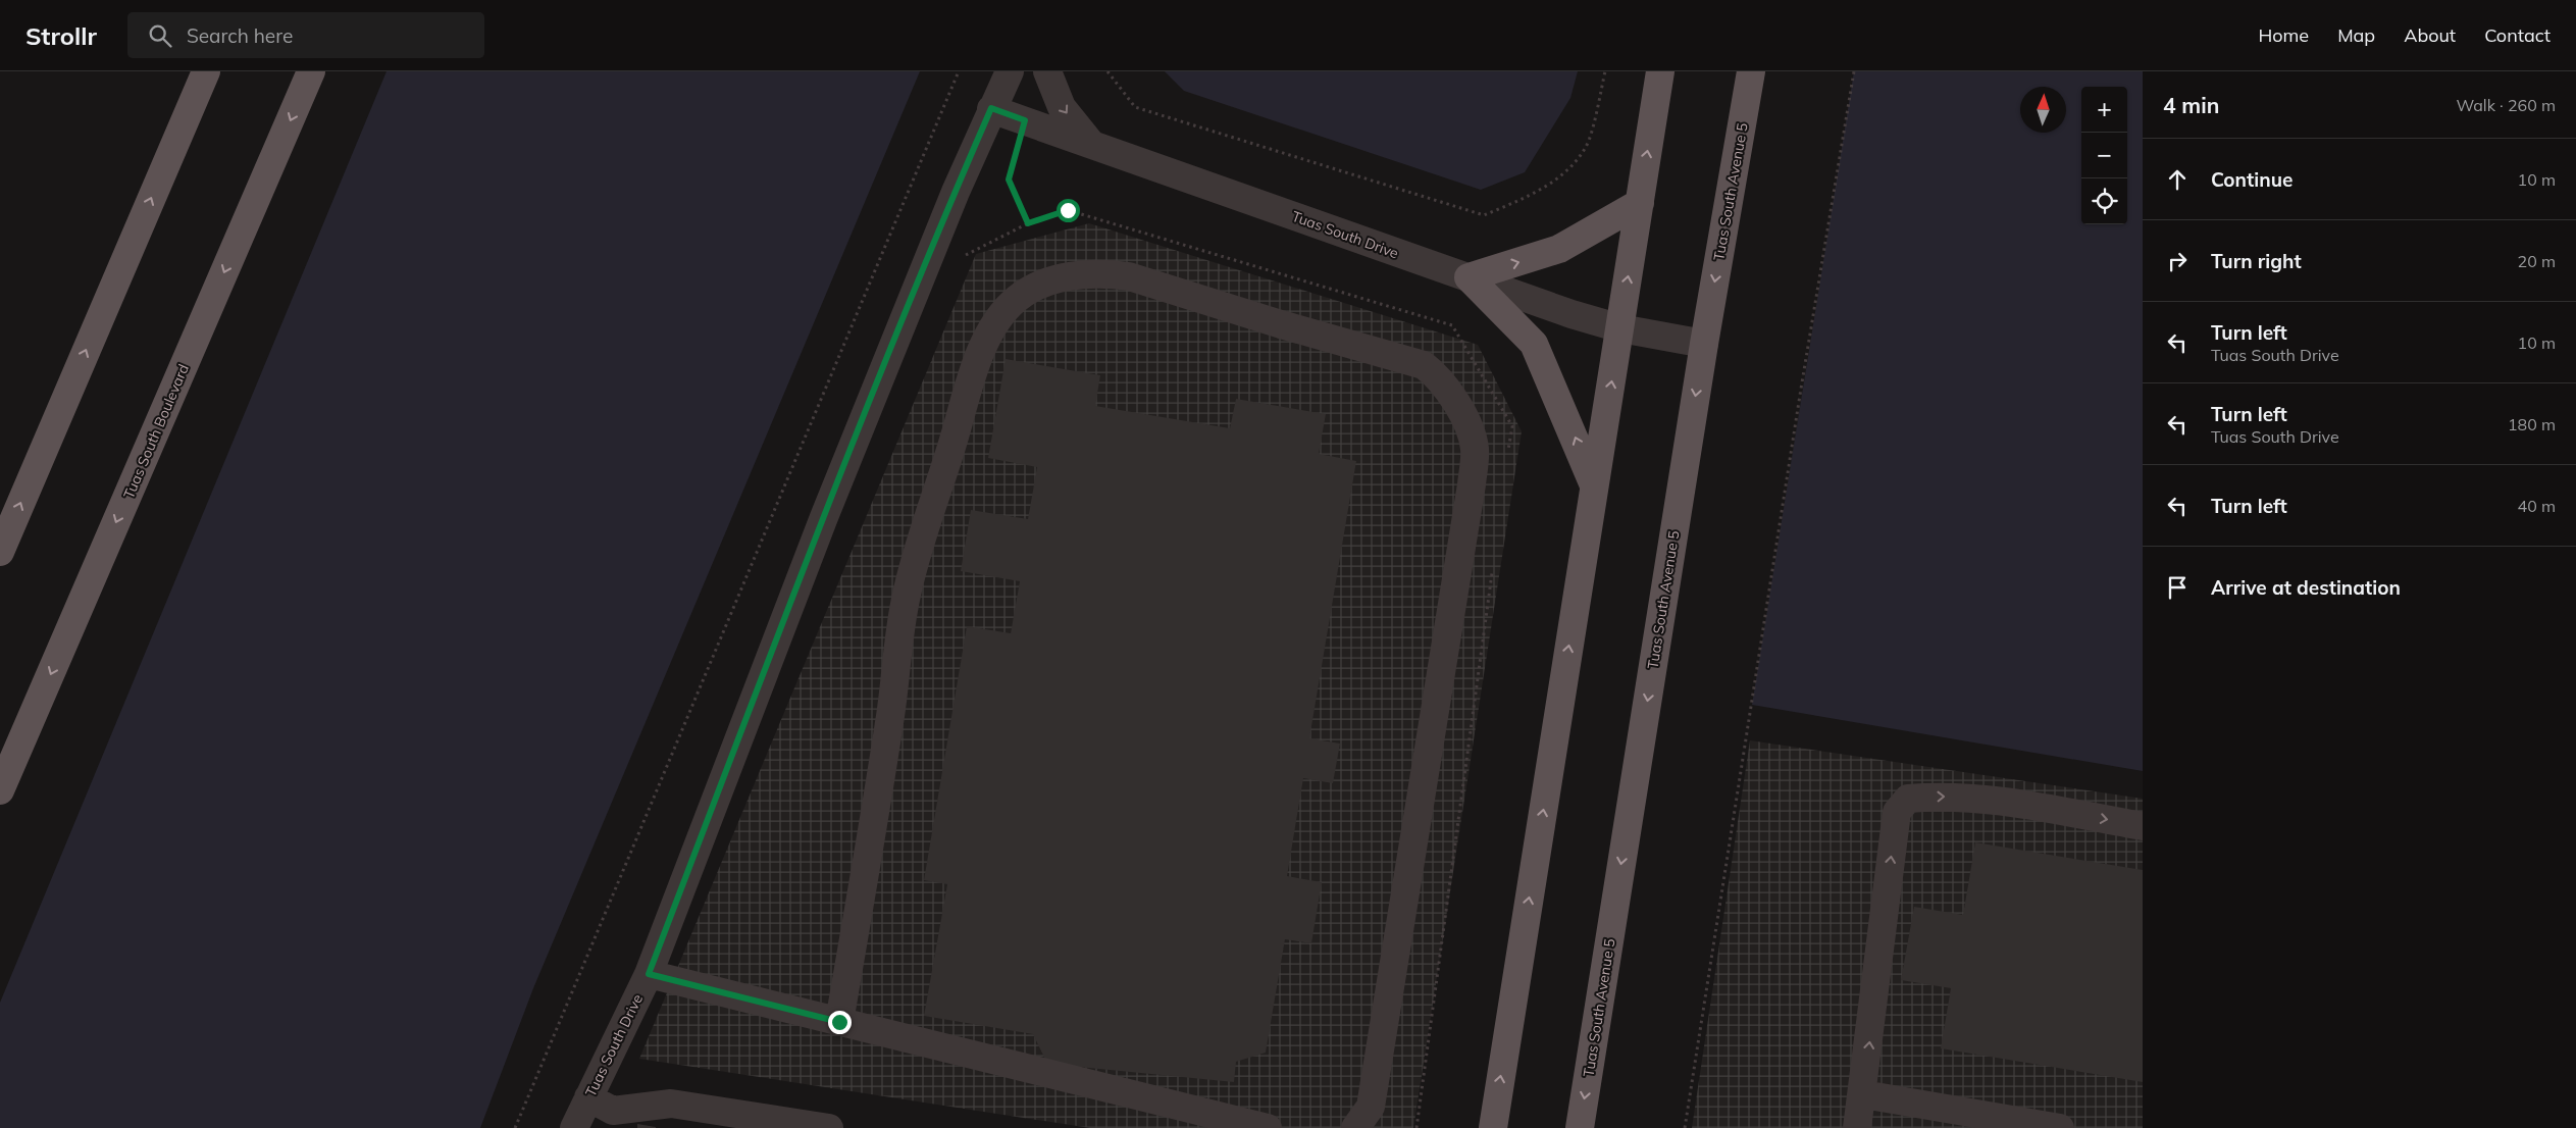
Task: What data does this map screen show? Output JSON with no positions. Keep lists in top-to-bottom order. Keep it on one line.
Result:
{"streets":{"main road":["Tuas South Avenue 5","Tuas South Boulevard"],"street":["Tuas South Drive"]},"crossings":[["Tuas South Avenue 5","Tuas South Drive"]],"north":"top","page":{"header":"Strollr","search":"Search here","nav":["Home","Map","About","Contact"],"heading":["4 min","Walk · 260 m"],"map_buttons":["+","−"],"list":[["Continue","10 m"],["Turn right","20 m"],["Turn left","Tuas South Drive","10 m"],["Turn left","Tuas South Drive","180 m"],["Turn left","40 m"],"Arrive at destination"]}}
